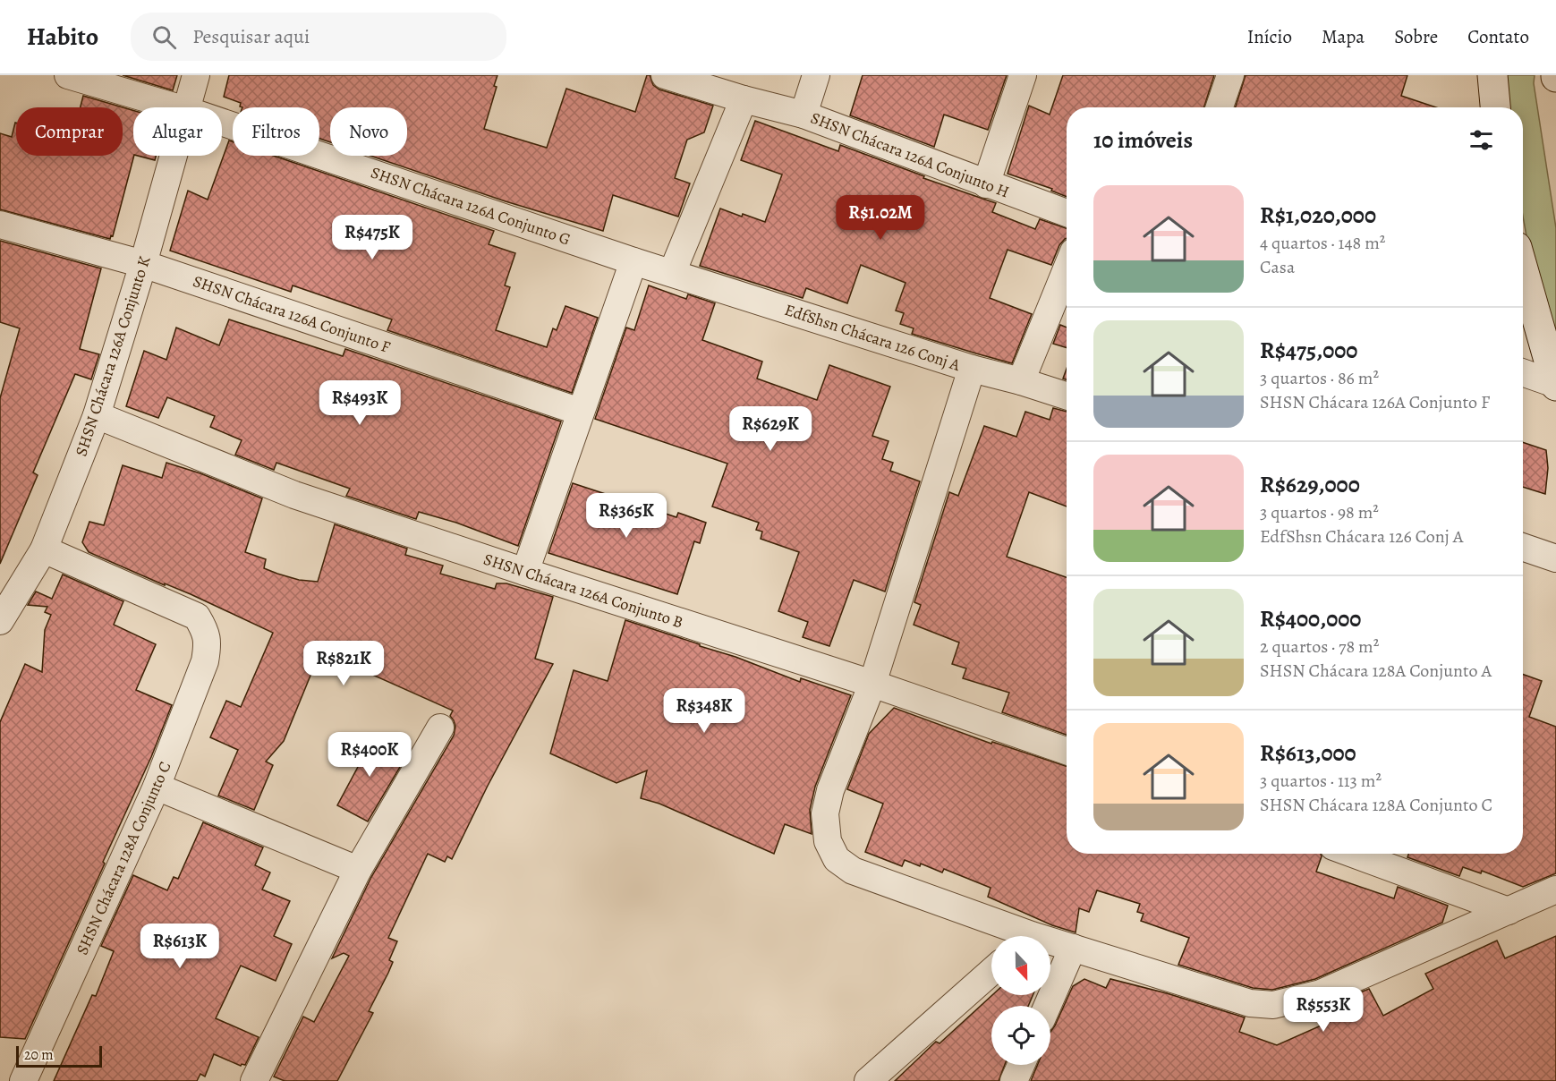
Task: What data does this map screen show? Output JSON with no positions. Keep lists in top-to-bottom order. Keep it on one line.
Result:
{"streets":{"street":["SHSN Chácara 126A Conjunto H","SHSN Chácara 126A Conjunto G","SHSN Chácara 126A Conjunto F","EdfShsn Chácara 126 Conj A","SHSN Chácara 126A Conjunto K","SHSN Chácara 126A Conjunto B","SHSN Chácara 128A Conjunto C"]},"crossings":[["SHSN Chácara 126A Conjunto G","EdfShsn Chácara 126 Conj A"],["SHSN Chácara 126A Conjunto F","SHSN Chácara 126A Conjunto K"],["SHSN Chácara 126A Conjunto K","SHSN Chácara 126A Conjunto B"],["SHSN Chácara 126A Conjunto K","SHSN Chácara 128A Conjunto C"]],"scale_bar":"20 m","north":"bottom","page":{"header":"Habito","search":"Pesquisar aqui","nav":["Início","Mapa","Sobre","Contato"],"chip":["Comprar","Alugar","Filtros","Novo"],"heading":"10 imóveis","list":[{"name":"R$1,020,000","note":"4 quartos · 148 m² · Casa"},{"name":"R$475,000","note":"3 quartos · 86 m² · SHSN Chácara 126A Conjunto F"},{"name":"R$629,000","note":"3 quartos · 98 m² · EdfShsn Chácara 126 Conj A"},{"name":"R$400,000","note":"2 quartos · 78 m² · SHSN Chácara 128A Conjunto A"},{"name":"R$613,000","note":"3 quartos · 113 m² · SHSN Chácara 128A Conjunto C"}],"price":["R$1.02M","R$475K","R$493K","R$629K","R$365K","R$821K","R$348K","R$400K","R$613K","R$553K"],"scale":"20 m"}}
